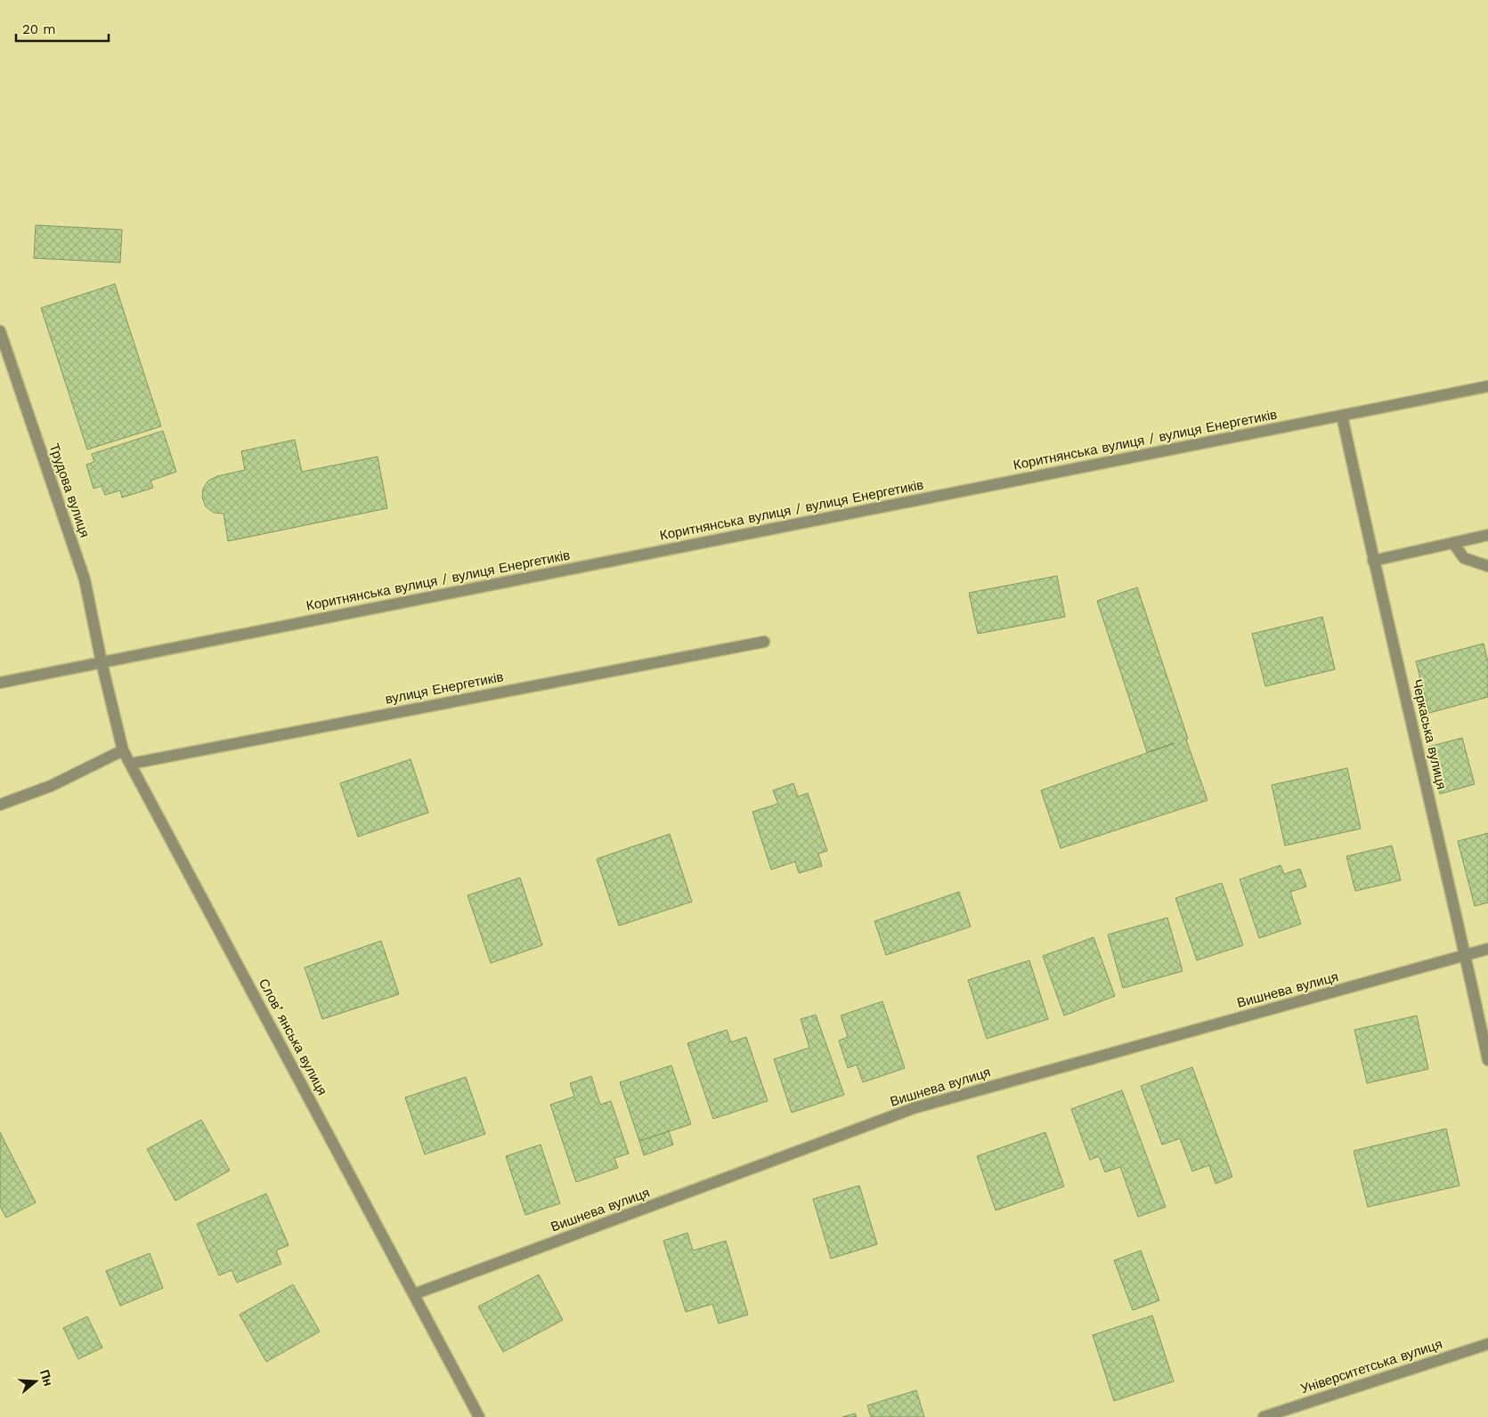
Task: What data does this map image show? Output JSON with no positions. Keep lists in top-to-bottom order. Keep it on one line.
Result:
{"streets":{"street":["Коритнянська вулиця / вулиця Енергетиків","Трудова вулиця","вулиця Енергетиків","Черкаська вулиця","Вишнева вулиця","Словʼянська вулиця","Університетська вулиця"]},"crossings":[["Коритнянська вулиця / вулиця Енергетиків","Трудова вулиця"],["Коритнянська вулиця / вулиця Енергетиків","Черкаська вулиця"],["Коритнянська вулиця / вулиця Енергетиків","Словʼянська вулиця"],["Трудова вулиця","Словʼянська вулиця"],["вулиця Енергетиків","Словʼянська вулиця"],["Черкаська вулиця","Вишнева вулиця"],["Вишнева вулиця","Словʼянська вулиця"]],"scale_bar":"20 m","north":"right"}
